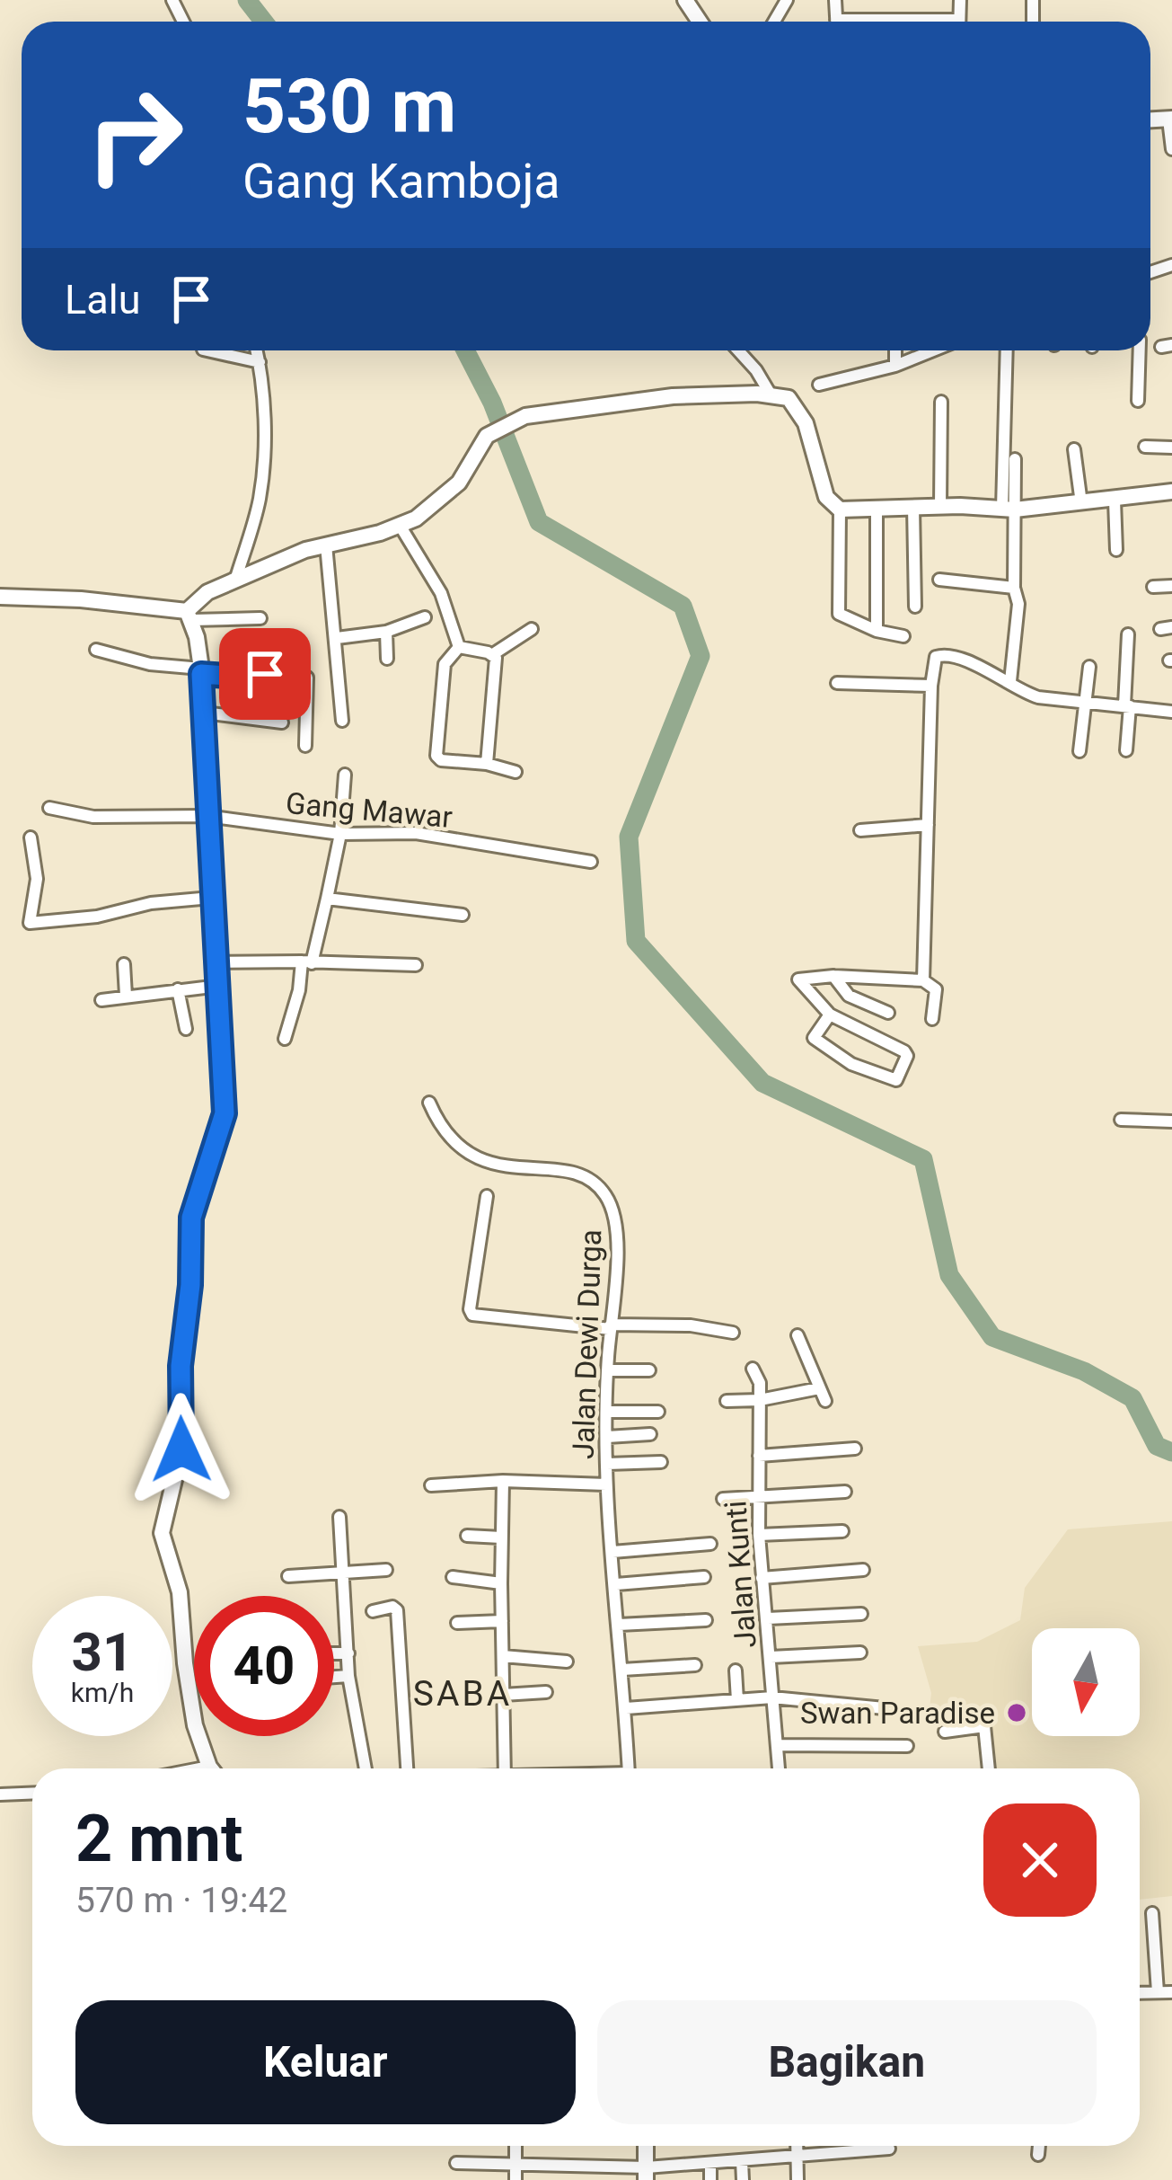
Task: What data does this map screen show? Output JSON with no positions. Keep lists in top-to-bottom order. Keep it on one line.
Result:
{"streets":{"street":["Gang Mawar","Jalan Dewi Durga","Jalan Kunti"]},"districts":["SABA"],"places":["Swan Paradise"],"north":"bottom","page":{"turn":["530 m","Gang Kamboja"],"then":"Lalu","speed":"31 km/h","limit":"40","heading":["2 mnt","570 m · 19:42"],"buttons":["Keluar","Bagikan"]}}
